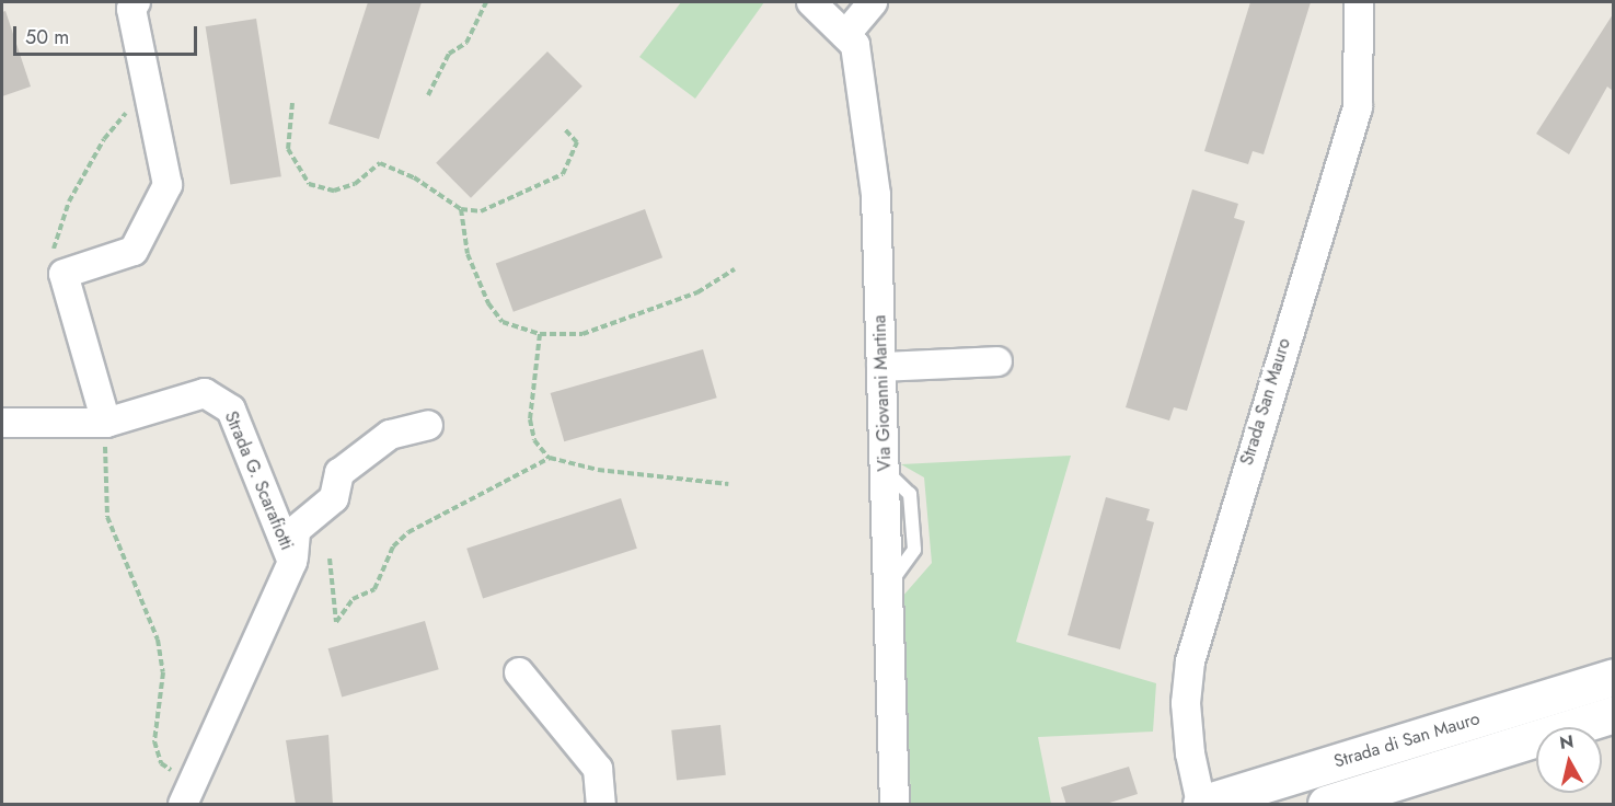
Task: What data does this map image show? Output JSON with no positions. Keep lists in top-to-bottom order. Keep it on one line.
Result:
{"streets":{"main road":["Strada di San Mauro"],"street":["Via Giovanni Martina","Strada San Mauro","Strada G. Scarafiotti"]},"crossings":[["Strada San Mauro","Strada di San Mauro"]],"scale_bar":"50 m","north":"top"}
